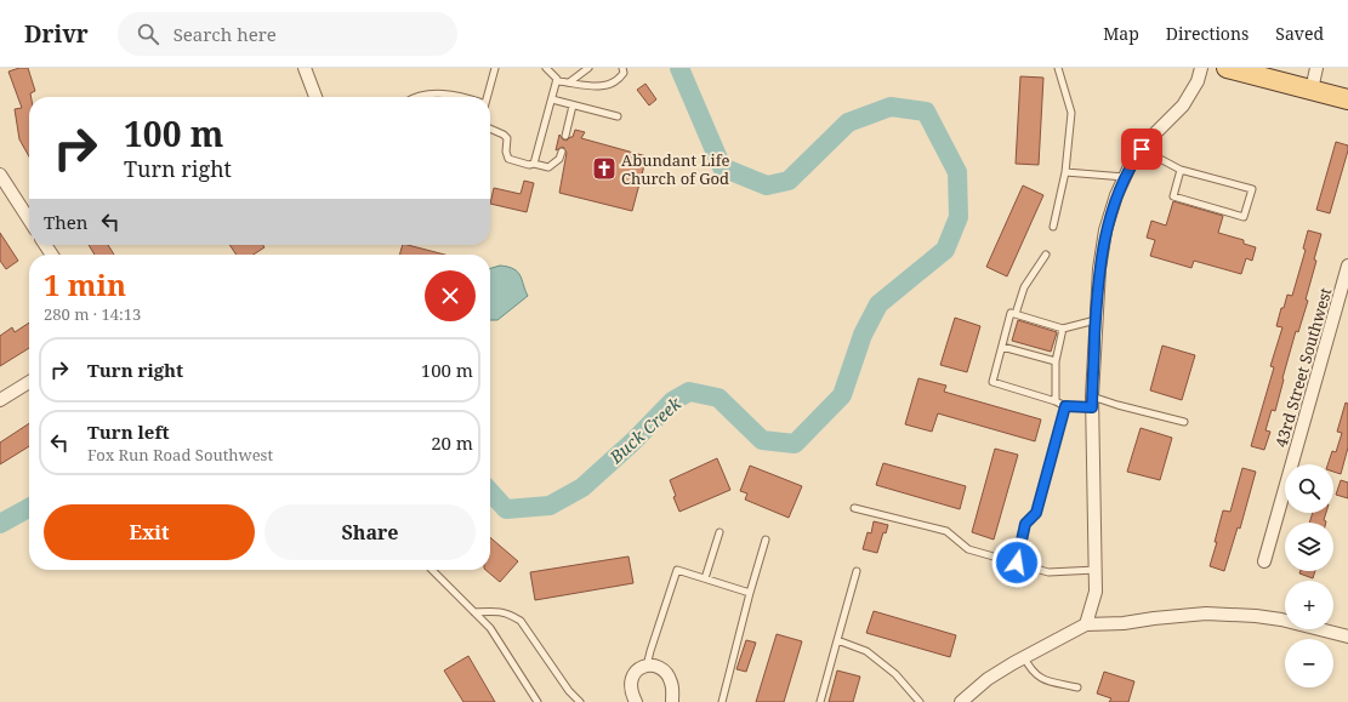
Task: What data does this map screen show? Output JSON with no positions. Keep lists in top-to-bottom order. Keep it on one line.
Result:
{"streets":{"street":["43rd Street Southwest"]},"water":["Buck Creek"],"places":{"church":["Abundant Life Church of God"]},"page":{"header":"Drivr","search":"Search here","nav":["Map","Directions","Saved"],"turn":["100 m","Turn right"],"then":"Then","heading":["1 min","280 m · 14:13"],"list":[{"name":"Turn right","value":"100 m"},{"name":"Turn left","note":"Fox Run Road Southwest","value":"20 m"}],"map_buttons":["+","−"],"buttons":["Exit","Share"]}}
